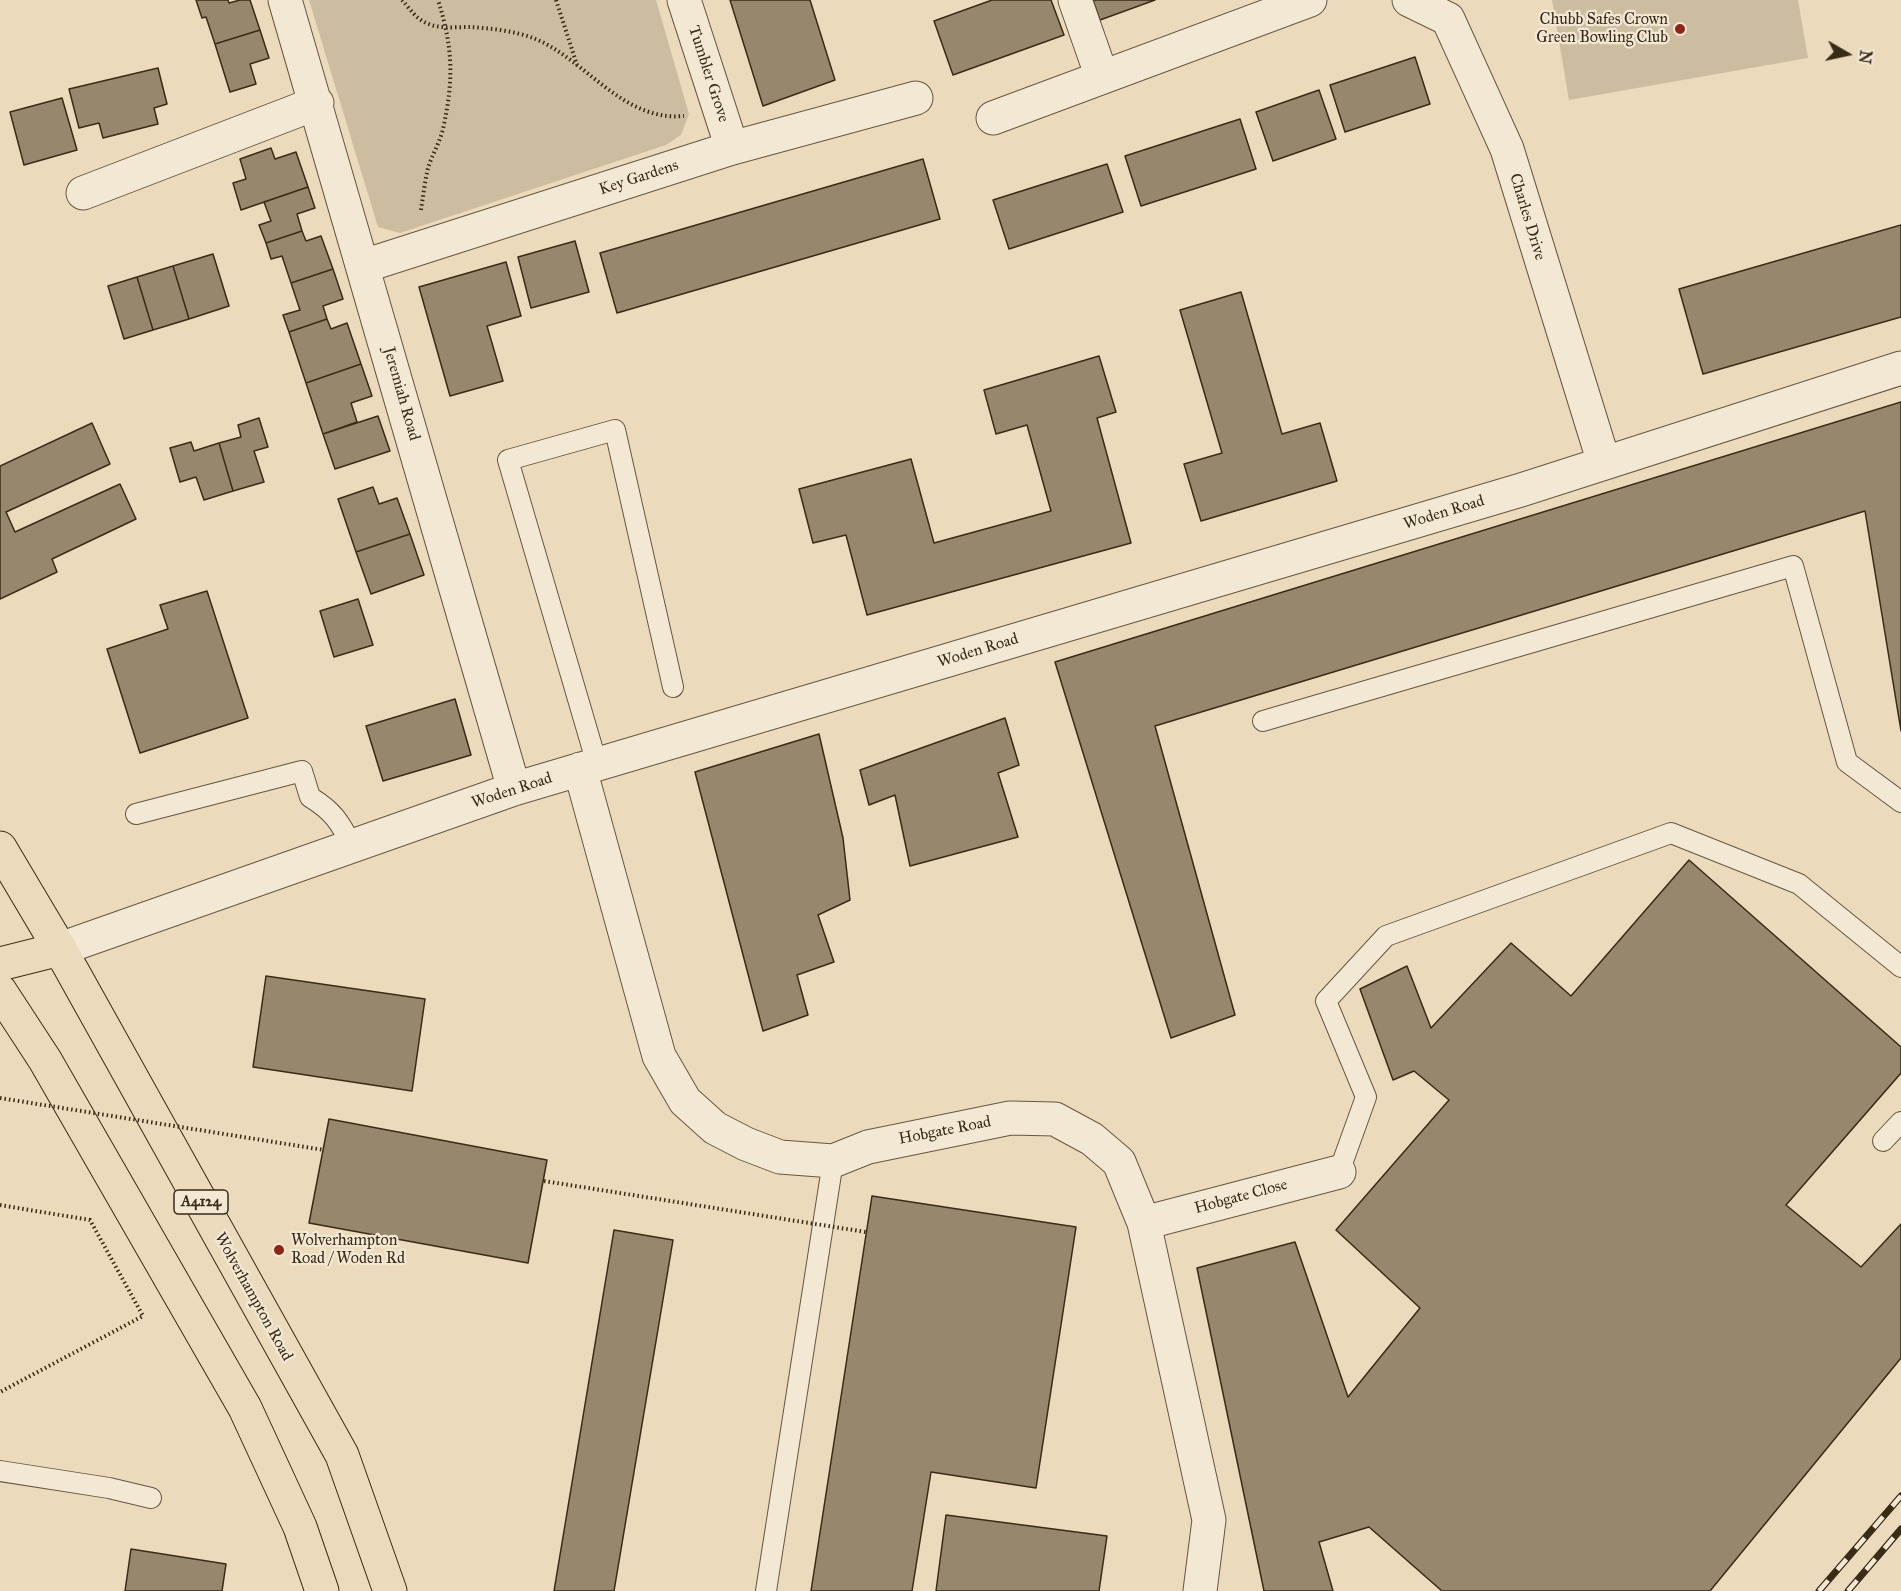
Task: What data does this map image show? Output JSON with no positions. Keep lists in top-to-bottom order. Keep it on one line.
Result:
{"streets":{"main road":["A4124","Wolverhampton Road"],"street":["Tumbler Grove","Key Gardens","Charles Drive","Jeremiah Road","Woden Road","Hobgate Road","Hobgate Close"]},"crossings":[["Tumbler Grove","Key Gardens"],["Key Gardens","Jeremiah Road"],["Charles Drive","Woden Road"],["Jeremiah Road","Woden Road"],["Woden Road","Hobgate Road"],["Woden Road","A4124"],["Woden Road","Wolverhampton Road"],["Hobgate Road","Hobgate Close"],["A4124","Wolverhampton Road"]],"places":["Chubb Safes Crown Green Bowling Club","Wolverhampton Road / Woden Rd"],"north":"right"}
